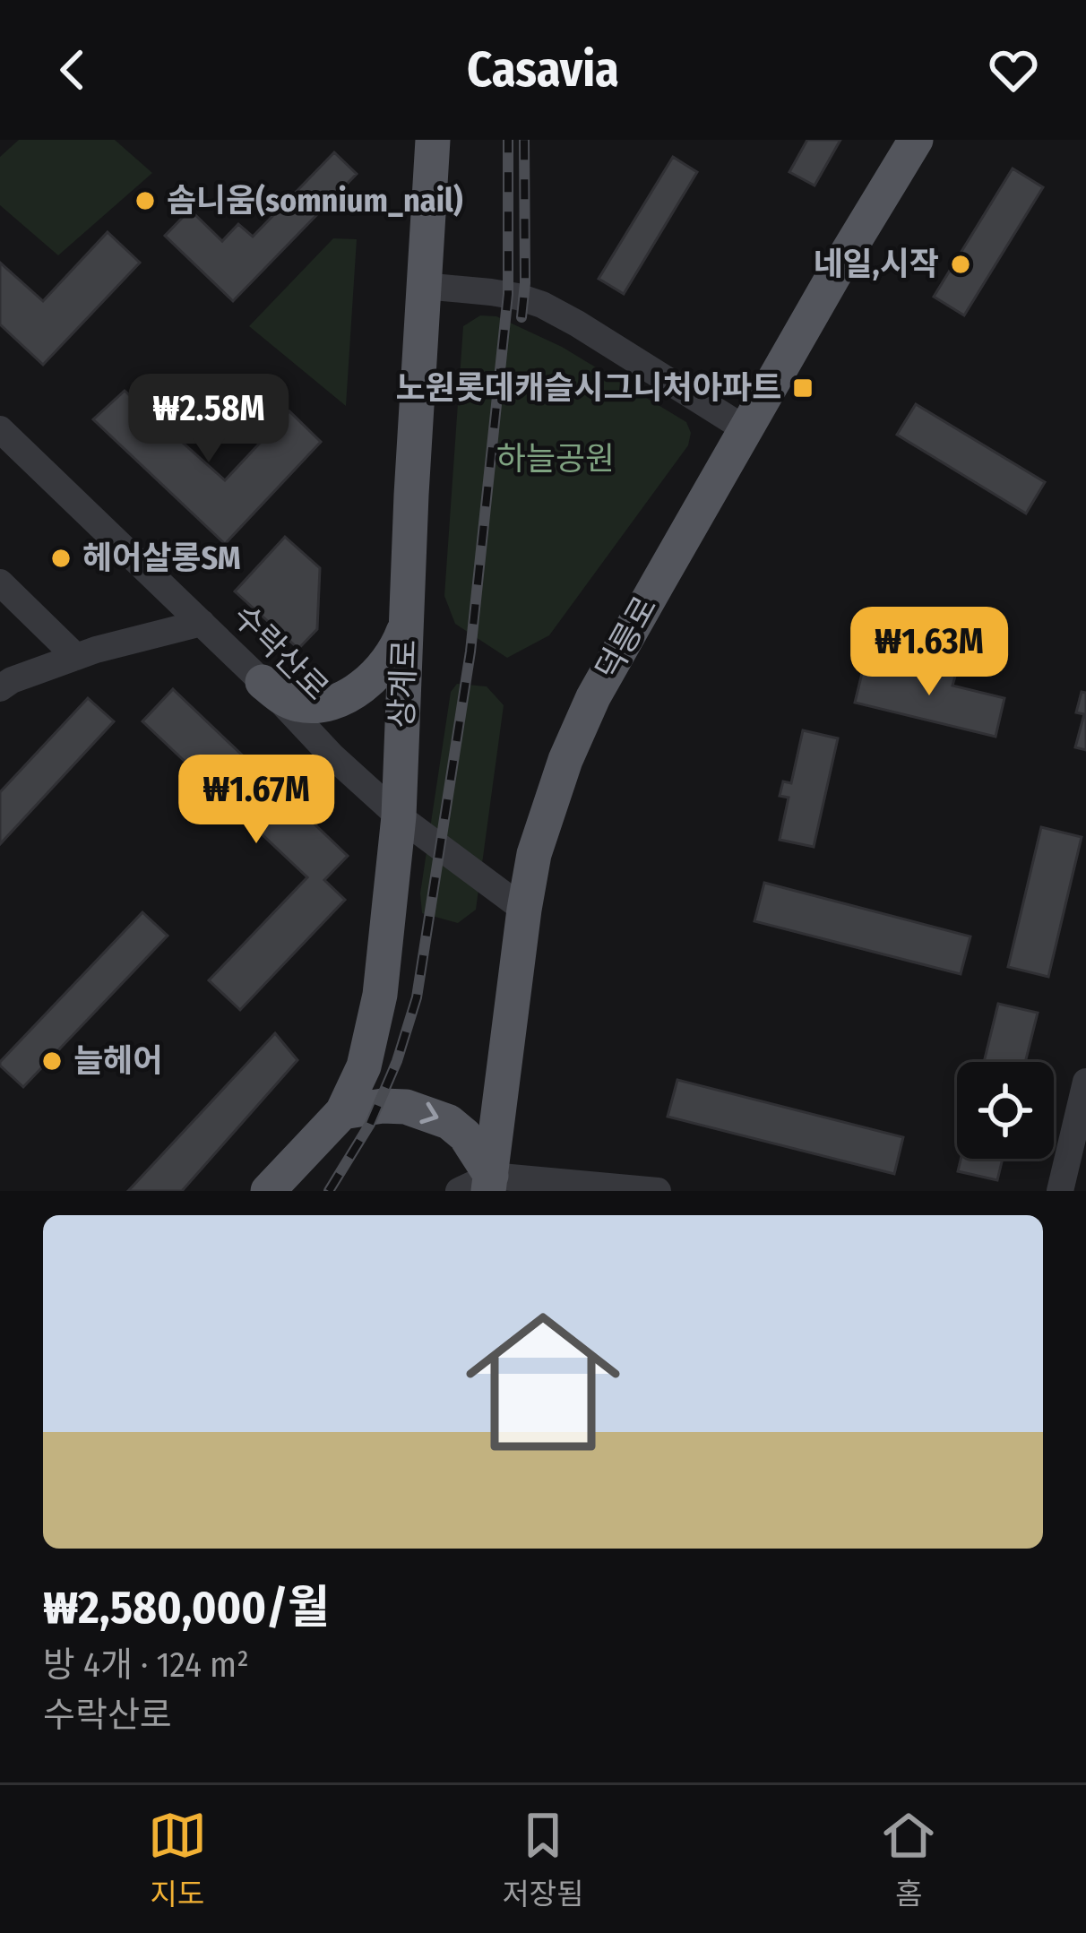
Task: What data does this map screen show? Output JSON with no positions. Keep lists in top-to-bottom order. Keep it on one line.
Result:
{"streets":{"main road":["덕릉로","상계로"],"street":["수락산로"]},"crossings":[["덕릉로","수락산로"],["수락산로","상계로"]],"parks":["하늘공원"],"places":{"other":["솜니움(somnium_nail)","네일,시작","헤어살롱SM","늘헤어"],"transit":["노원롯데캐슬시그니처아파트"]},"page":{"header":"Casavia","price":["₩2.58M","₩1.63M","₩1.67M"],"list":[{"name":"₩2,580,000/월","note":"방 4개 · 124 m² · 수락산로"}],"tabs":["지도","저장됨","홈"]}}
